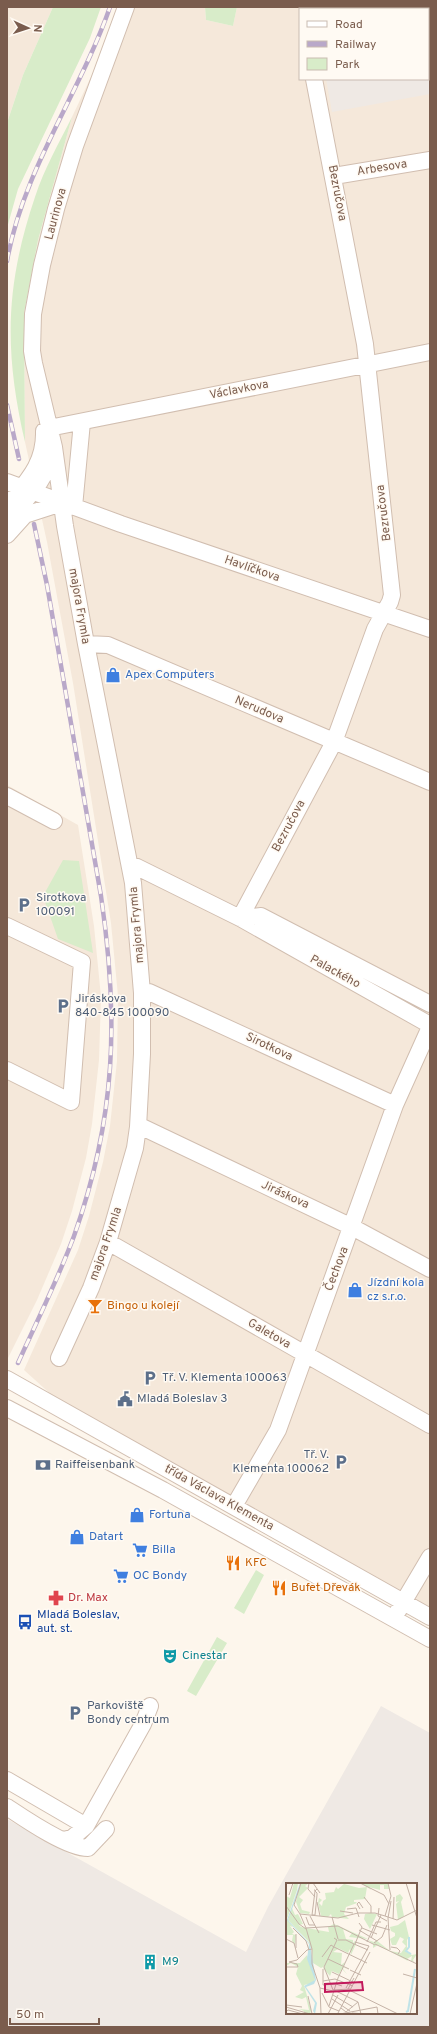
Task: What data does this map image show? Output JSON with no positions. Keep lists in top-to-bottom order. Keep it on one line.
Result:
{"streets":{"street":["Arbesova","Bezručova","Laurinova","Václavkova","Havlíčkova","majora Frymla","Nerudova","Palackého","Sirotkova","Jiráskova","Čechova","Galetova","třída Václava Klementa"]},"crossings":[["Arbesova","Bezručova"],["Bezručova","Václavkova"],["Bezručova","Havlíčkova"],["Bezručova","Nerudova"],["Bezručova","Palackého"],["Laurinova","Václavkova"],["Laurinova","Havlíčkova"],["Laurinova","majora Frymla"],["Havlíčkova","majora Frymla"],["majora Frymla","Nerudova"],["majora Frymla","Palackého"],["majora Frymla","Sirotkova"],["majora Frymla","Jiráskova"],["majora Frymla","Galetova"],["Palackého","Čechova"],["Sirotkova","Čechova"],["Jiráskova","Čechova"],["Čechova","Galetova"],["Čechova","třída Václava Klementa"]],"places":{"shop":["Apex Computers","Jízdní kola cz s.r.o.","Fortuna","Datart"],"parking":["Sirotkova 100091","Jiráskova 840-845 100090","Tř. V. Klementa 100063","Tř. V. Klementa 100062","Parkoviště Bondy centrum"],"bar":["Bingo u kolejí"],"public building":["Mladá Boleslav 3"],"bank":["Raiffeisenbank"],"supermarket":["Billa","OC Bondy"],"restaurant":["KFC","Bufet Dřevák"],"pharmacy":["Dr. Max"],"bus stop":["Mladá Boleslav, aut. st."],"theatre":["Cinestar"],"building":["M9"]},"legend":["Road","Railway","Park"],"scale_bar":"50 m","north":"right"}
